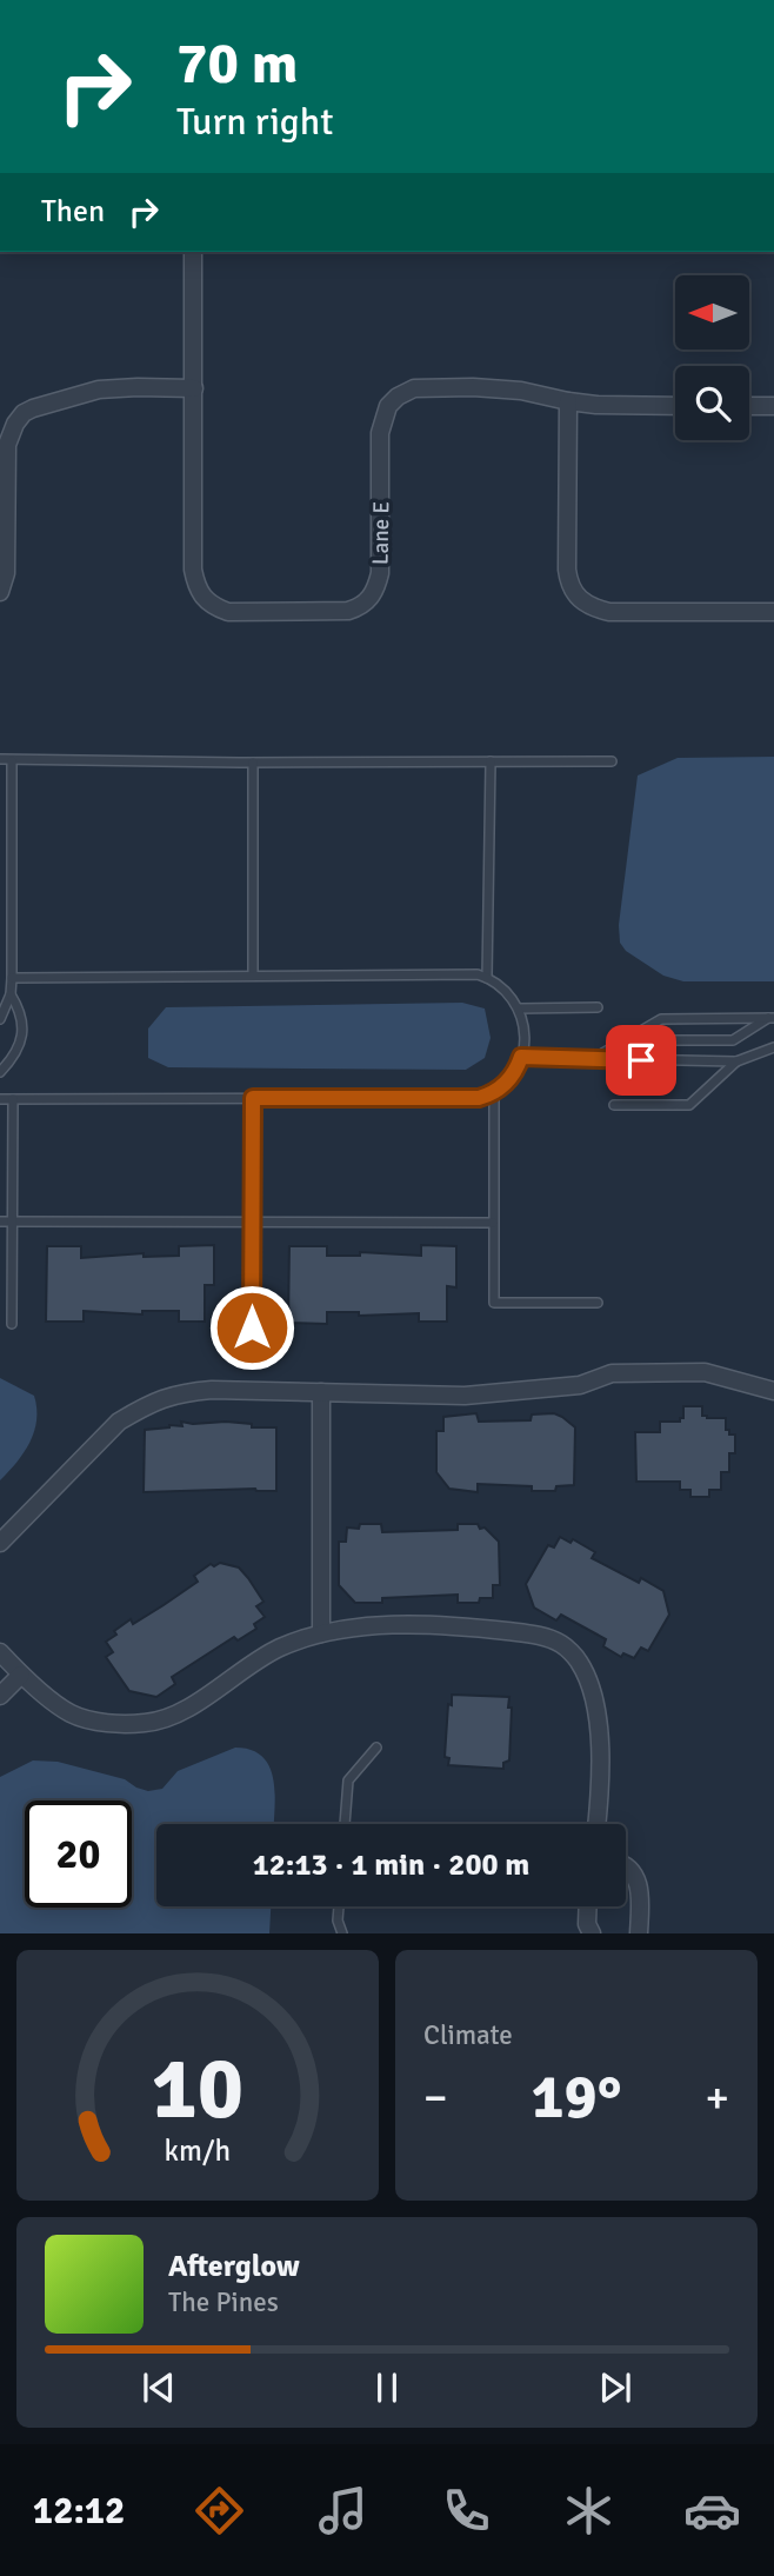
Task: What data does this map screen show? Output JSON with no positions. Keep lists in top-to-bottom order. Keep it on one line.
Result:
{"streets":{"street":["Lane E"]},"north":"left","page":{"turn":["70 m","Turn right"],"then":"Then","limit":"20","trip":"12:13 · 1 min · 200 m","tile":"Climate","heat":["−","19°","+"],"song":["Afterglow","The Pines"],"tabs":"12:12","gauge":["10","km/h"]}}
